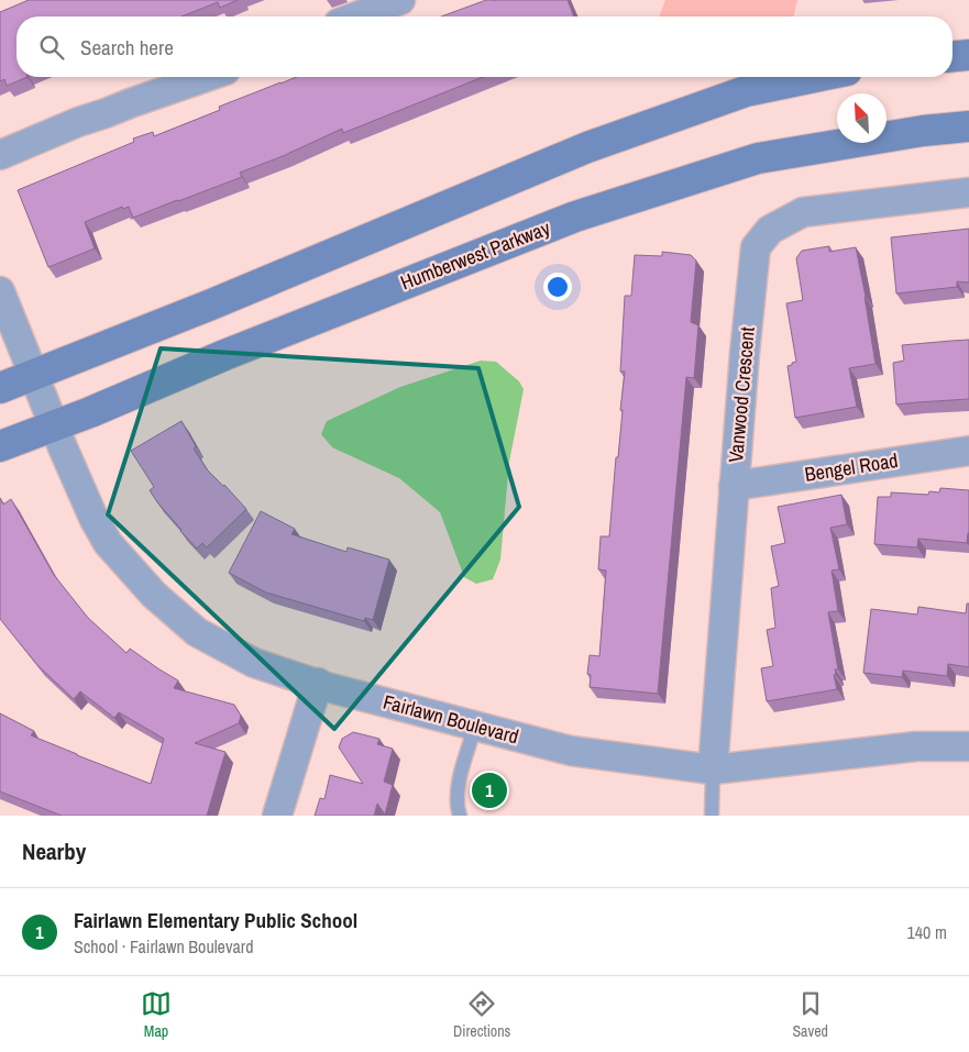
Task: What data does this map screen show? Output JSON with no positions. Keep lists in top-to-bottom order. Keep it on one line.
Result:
{"streets":{"main road":["Humberwest Parkway"],"street":["Vanwood Crescent","Bengel Road","Fairlawn Boulevard"]},"crossings":[["Humberwest Parkway","Fairlawn Boulevard"],["Vanwood Crescent","Bengel Road"],["Vanwood Crescent","Fairlawn Boulevard"]],"north":"top left","page":{"search":"Search here","pins":"1","heading":"Nearby","list":[{"mark":"1","name":"Fairlawn Elementary Public School","note":"School · Fairlawn Boulevard","value":"140 m"}],"nav":["Map","Directions","Saved"]}}
